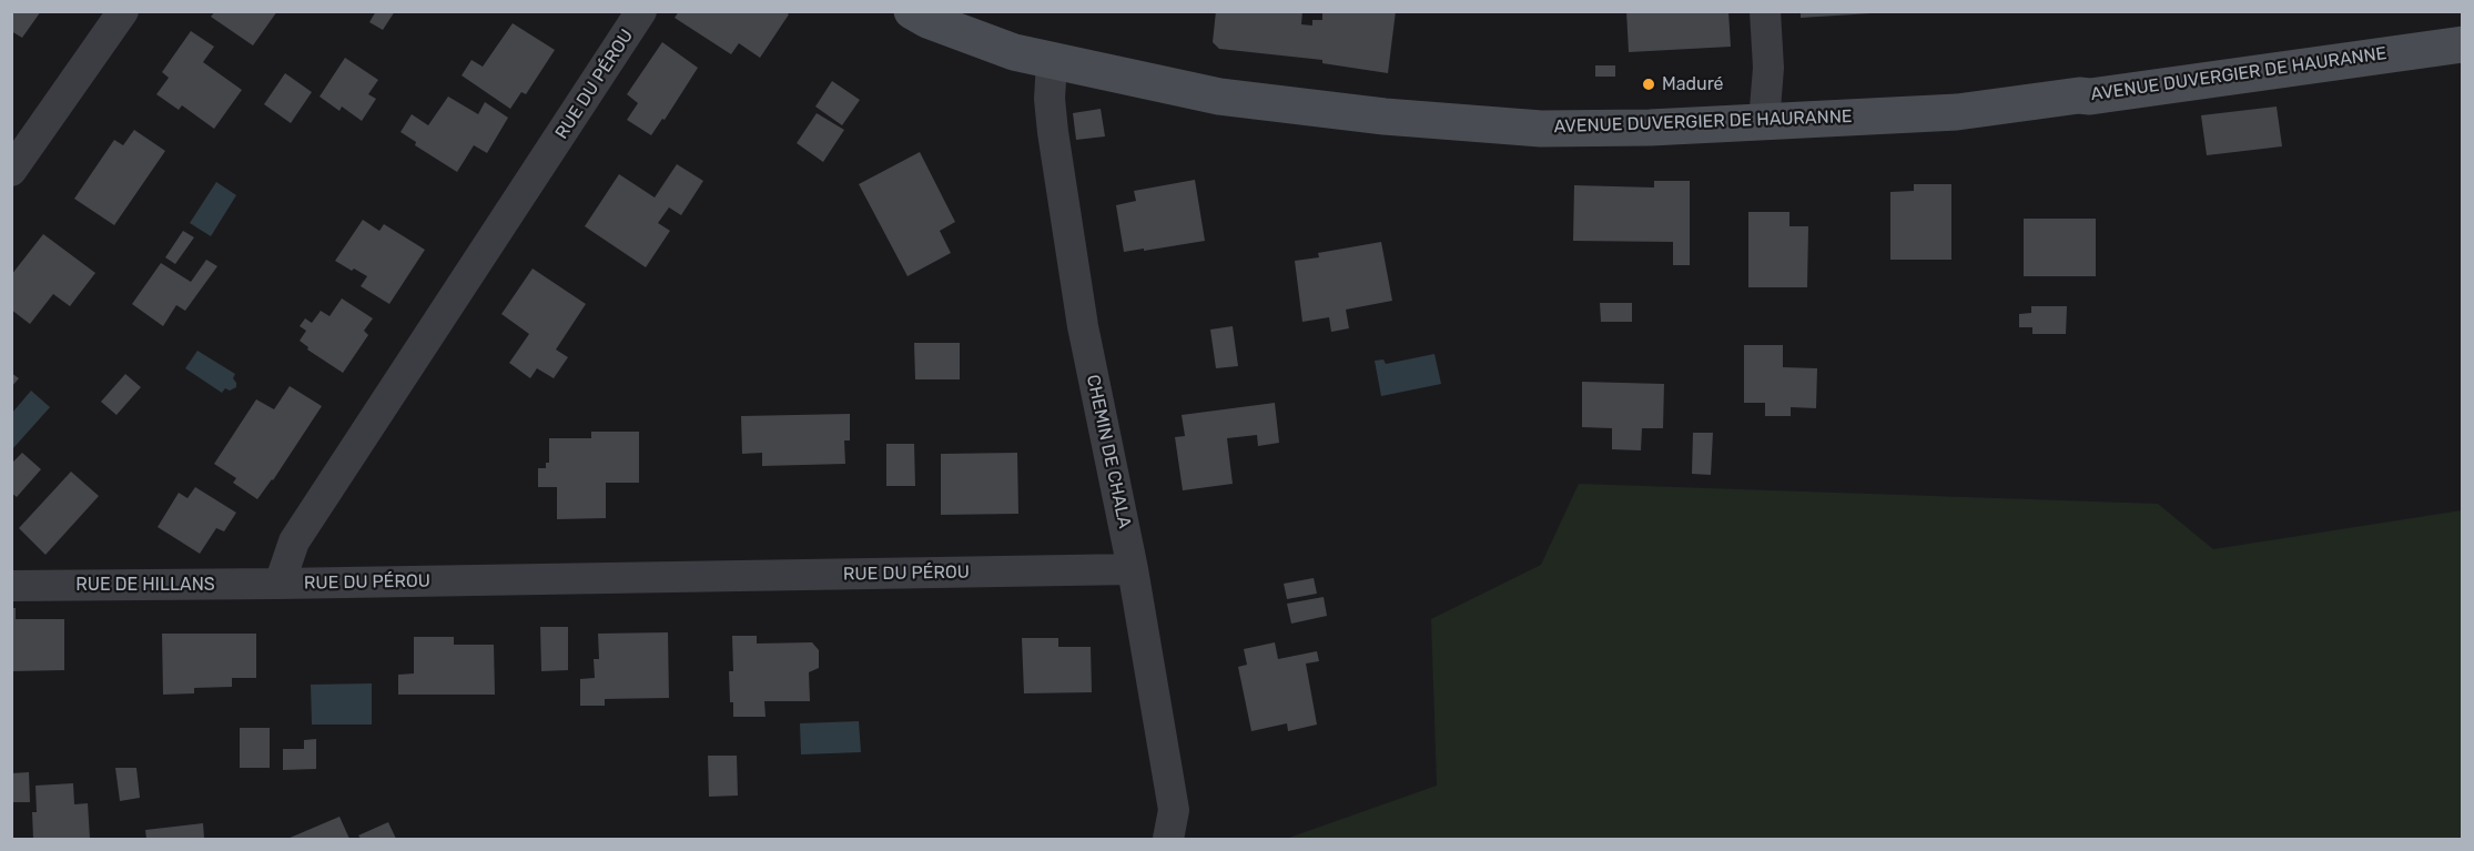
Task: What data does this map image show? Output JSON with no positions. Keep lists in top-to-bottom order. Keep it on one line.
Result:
{"streets":{"main road":["AVENUE DUVERGIER DE HAURANNE"],"street":["RUE DU PÉROU","CHEMIN DE CHALA","RUE DE HILLANS"]},"crossings":[["AVENUE DUVERGIER DE HAURANNE","CHEMIN DE CHALA"],["RUE DU PÉROU","CHEMIN DE CHALA"],["RUE DU PÉROU","RUE DE HILLANS"]],"places":["Maduré"]}
